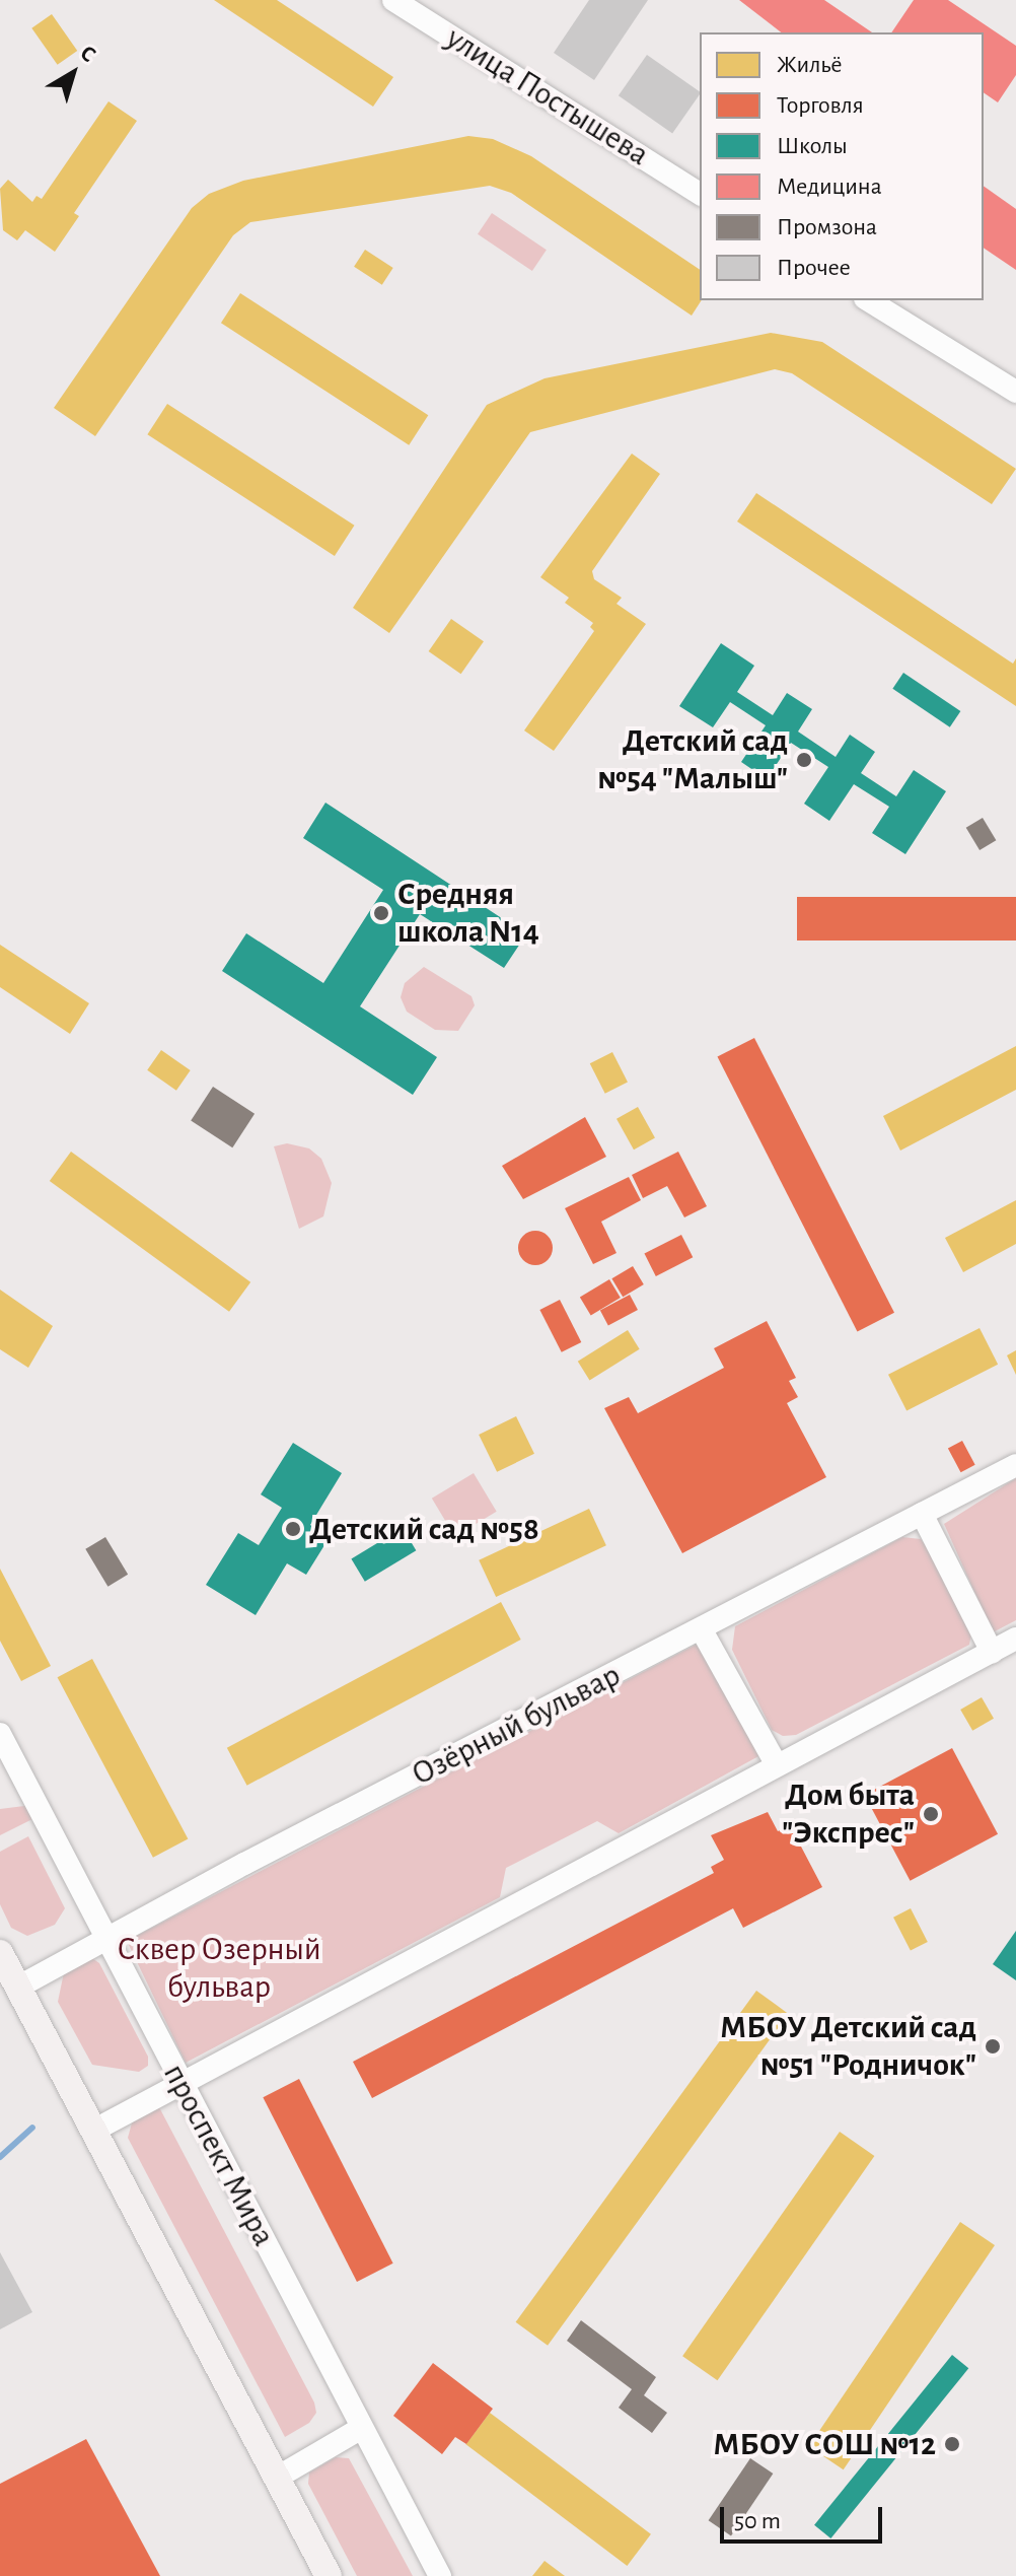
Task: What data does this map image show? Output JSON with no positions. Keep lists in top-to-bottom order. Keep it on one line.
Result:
{"streets":{"street":["улица Постышева","Озёрный бульвар","проспект Мира"]},"crossings":[["Озёрный бульвар","проспект Мира"]],"parks":["Сквер Озерный бульвар"],"places":["Детский сад №54 \"Малыш\"","Средняя школа N14","Детский сад №58","Дом быта \"Экспрес\"","МБОУ Детский сад №51 \"Родничок\"","МБОУ СОШ №12"],"legend":["Жильё","Торговля","Школы","Медицина","Промзона","Прочее"],"scale_bar":"50 m","north":"top right"}
